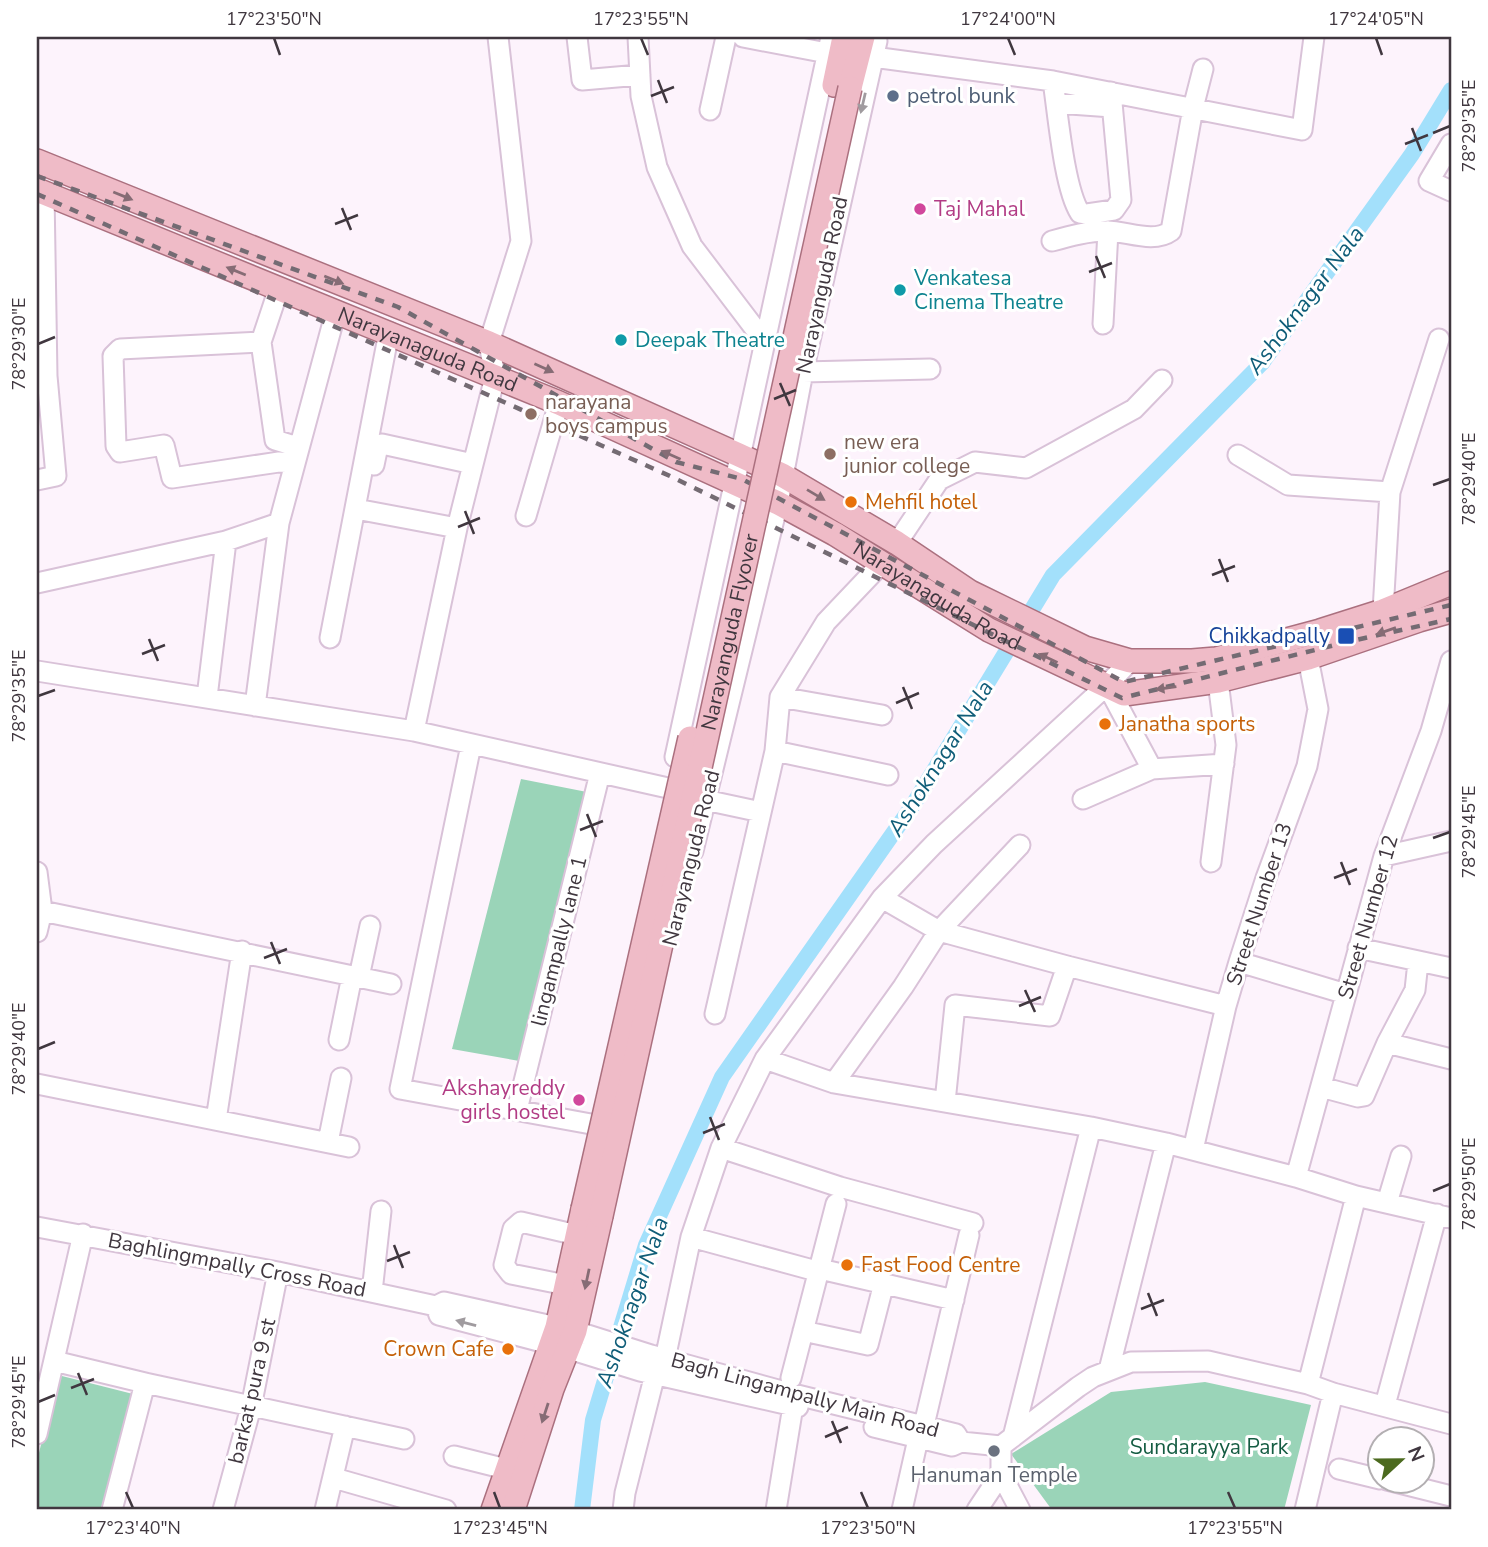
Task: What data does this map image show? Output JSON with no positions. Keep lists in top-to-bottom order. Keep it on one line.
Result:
{"streets":{"main road":["Narayanaguda Road","Narayanguda Flyover"],"street":["Narayanguda Road","Street Number 13","Street Number 12","lingampally lane 1","Baghlingmpally Cross Road","barkat pura 9 st","Bagh Lingampally Main Road"]},"crossings":[["Narayanguda Road","Narayanaguda Road"],["Narayanguda Road","Narayanguda Flyover"],["Narayanaguda Road","Street Number 13"],["Baghlingmpally Cross Road","barkat pura 9 st"],["Baghlingmpally Cross Road","Bagh Lingampally Main Road"]],"water":["Ashoknagar Nala"],"parks":["Sundarayya Park"],"places":{"other":["petrol bunk","Taj Mahal","Venkatesa Cinema Theatre","Deepak Theatre","narayana boys campus","new era junior college","Mehfil hotel","Janatha sports","Akshayreddy girls hostel","Fast Food Centre","Crown Cafe","Hanuman Temple"],"transit":["Chikkadpally"]},"north":"right","coordinates":["17°23'50\"N","17°23'55\"N","17°24'00\"N","17°24'05\"N","78°29'35\"E","78°29'30\"E","78°29'40\"E","78°29'45\"E","78°29'50\"E","17°23'40\"N","17°23'45\"N"]}
